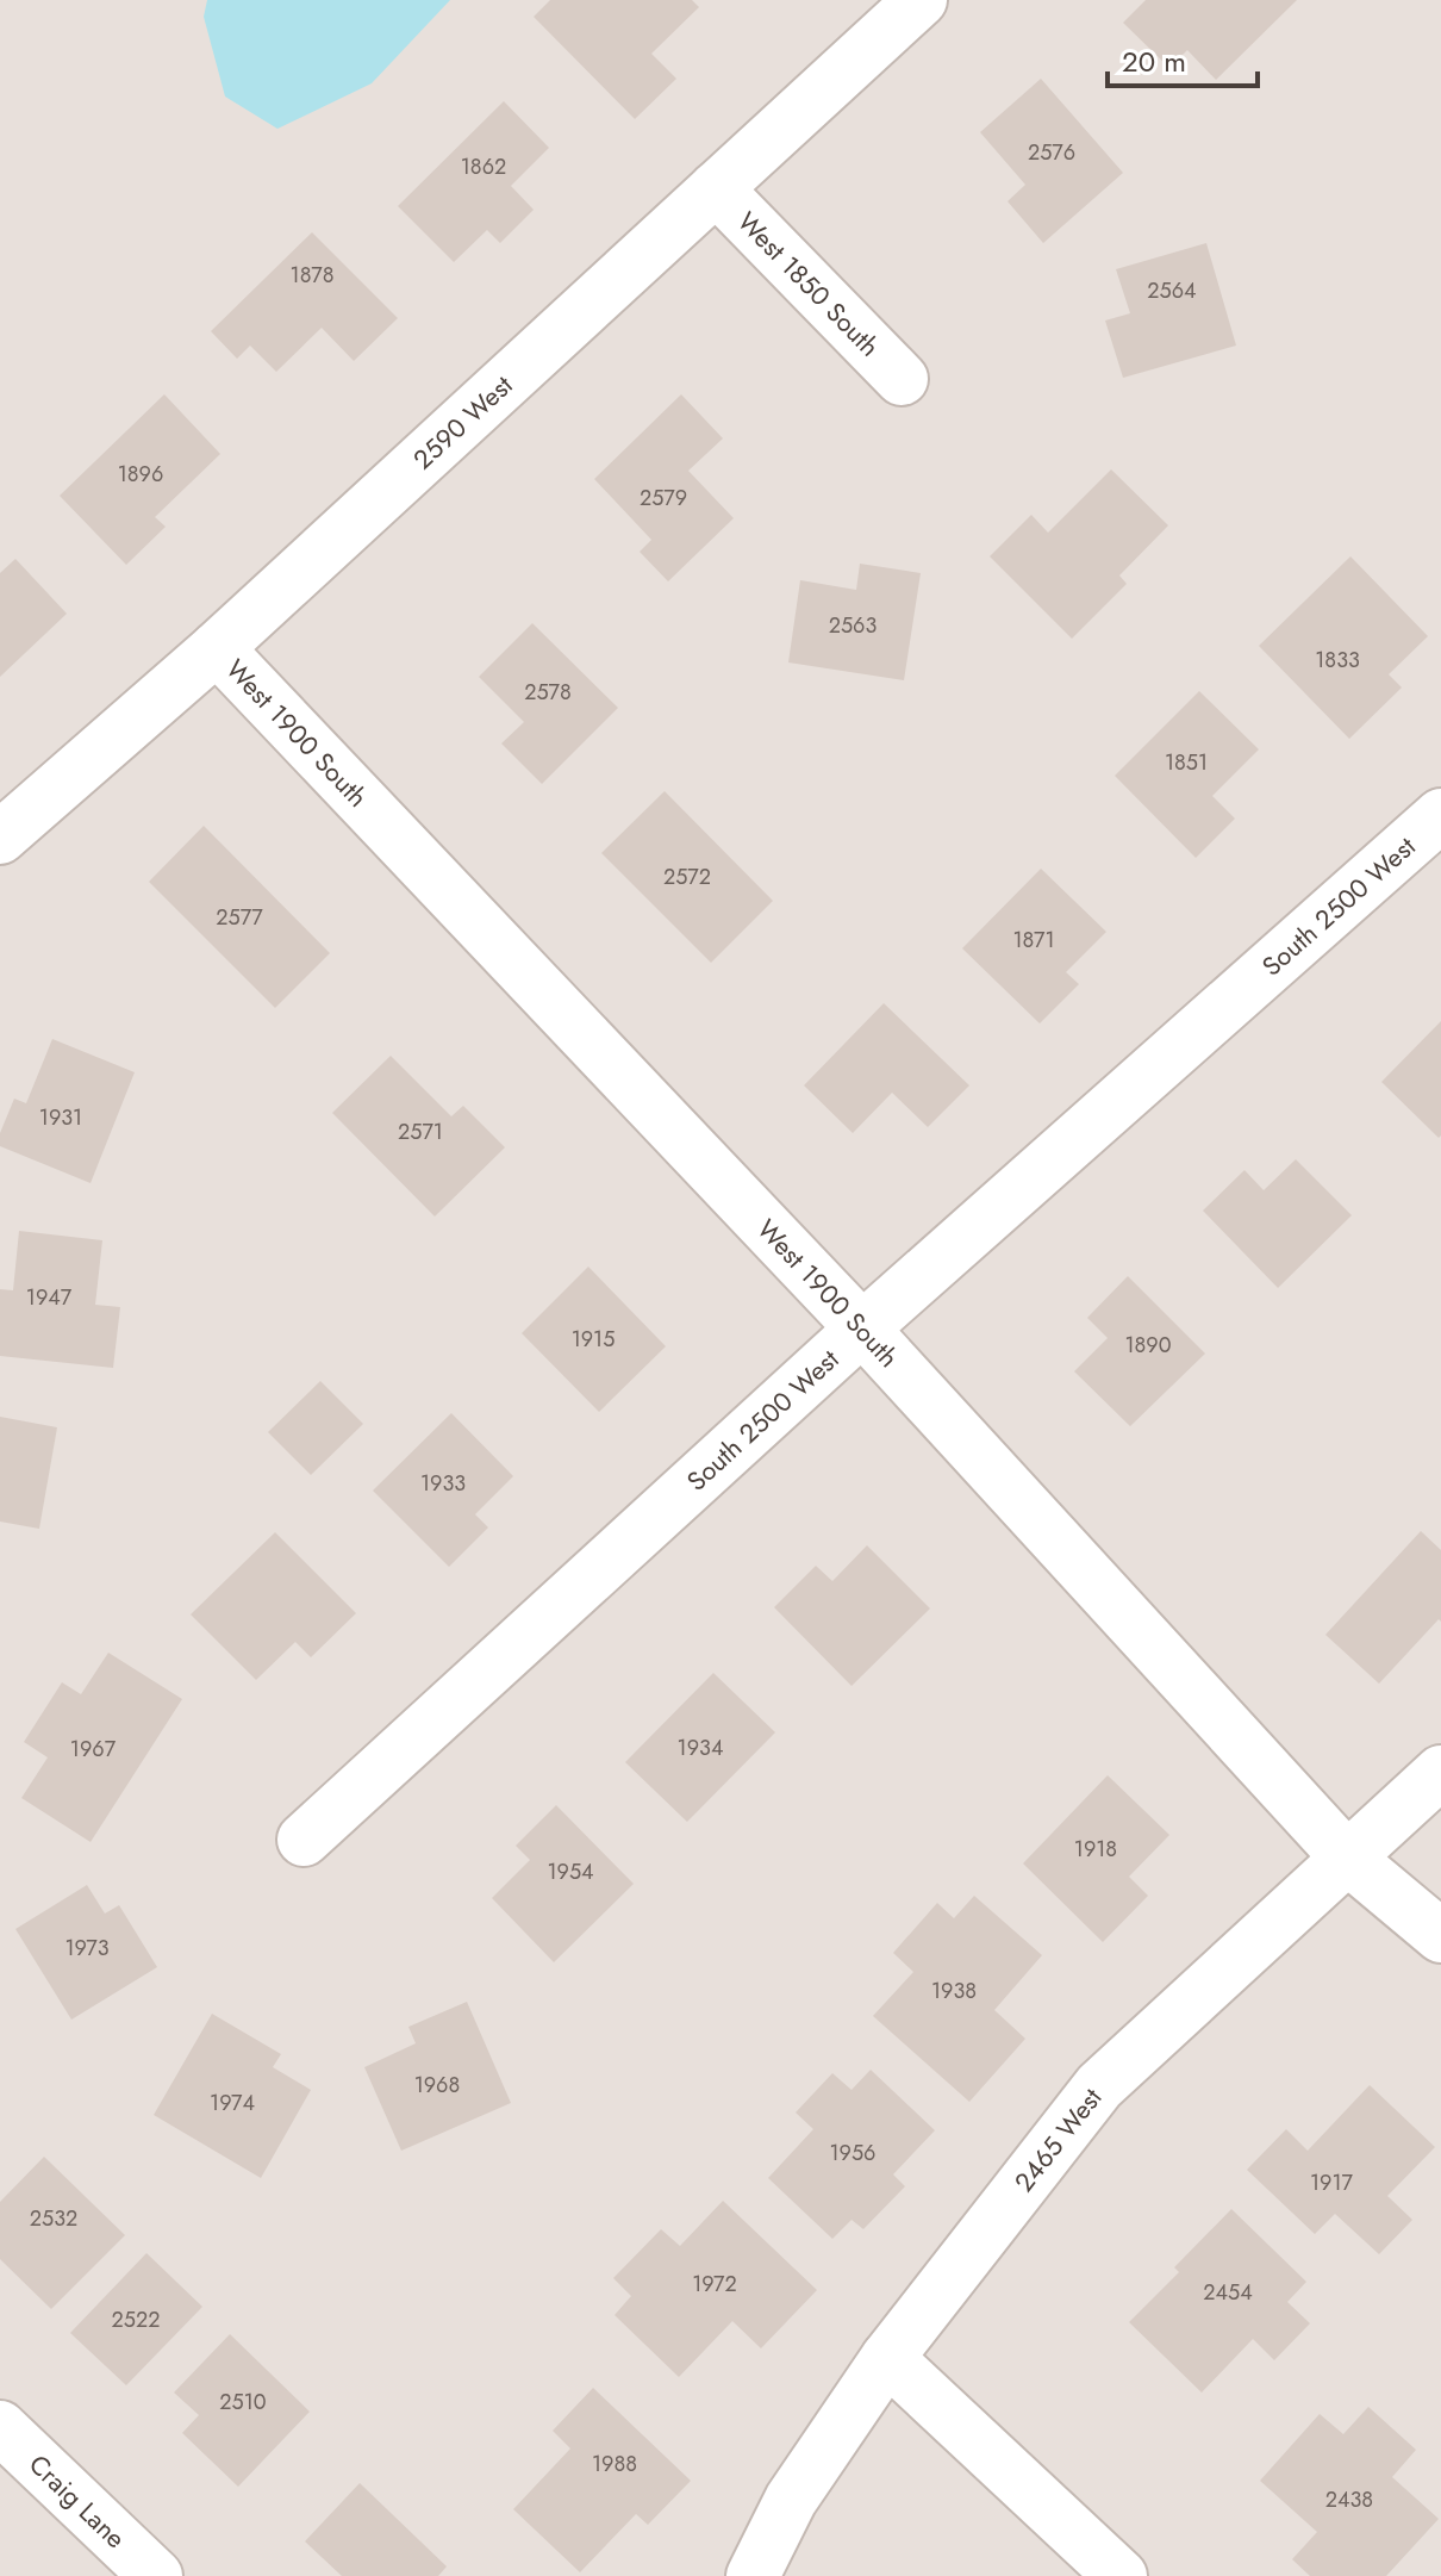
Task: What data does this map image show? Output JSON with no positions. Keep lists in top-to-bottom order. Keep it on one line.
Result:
{"streets":{"street":["West 1850 South","2590 West","West 1900 South","South 2500 West","2465 West","Craig Lane"]},"crossings":[["West 1850 South","2590 West"],["2590 West","West 1900 South"],["West 1900 South","South 2500 West"],["West 1900 South","2465 West"]],"house_numbers":["2576","1862","1878","2564","1896","2579","2563","1833","2578","1851","2572","2577","1871","1931","2571","1947","1915","1890","1933","1934","1967","1918","1954","1973","1938","1968","1974","1956","1917","2532","1972","2454","2522","2510","1988","2438"],"scale_bar":"20 m"}
